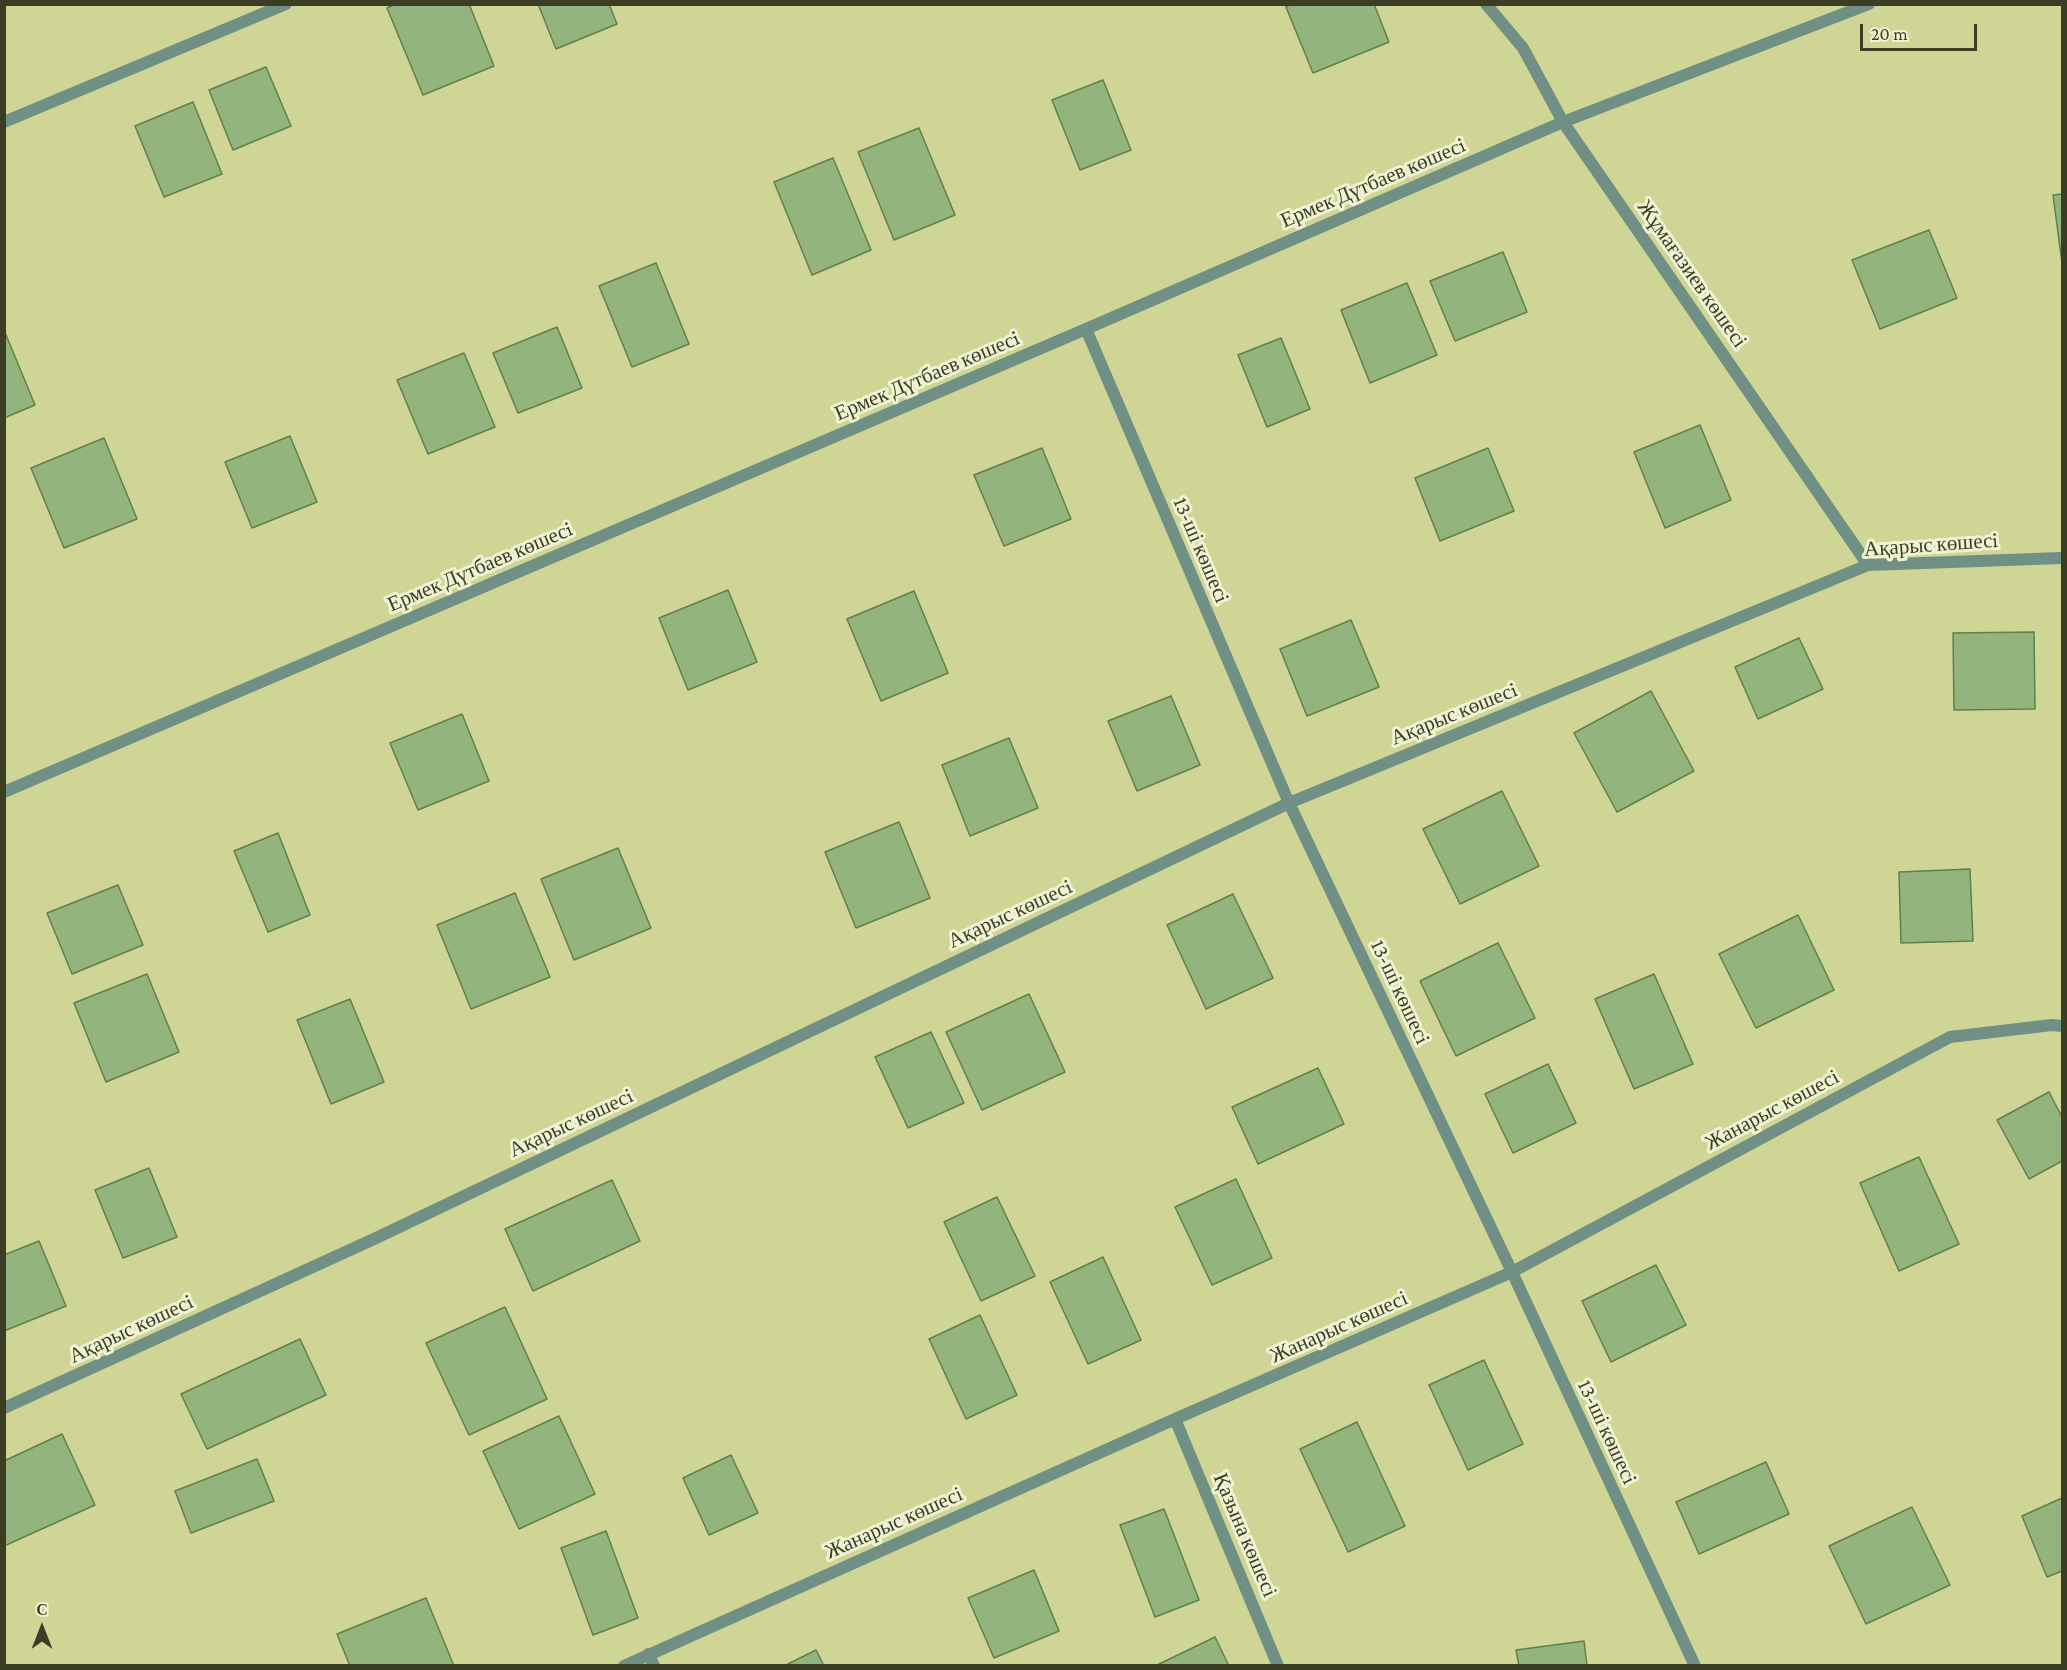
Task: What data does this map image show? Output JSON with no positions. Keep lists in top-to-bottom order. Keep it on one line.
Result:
{"streets":{"street":["Ермек Дүтбаев көшесi","Жұмағазиев көшесі","Ақарыс көшесi","13-ші көшесi","Жанарыс көшесі","Қазына көшесі"]},"crossings":[["Ермек Дүтбаев көшесi","Жұмағазиев көшесі"],["Ермек Дүтбаев көшесi","13-ші көшесi"],["Жұмағазиев көшесі","Ақарыс көшесi"],["Ақарыс көшесi","13-ші көшесi"],["13-ші көшесi","Жанарыс көшесі"],["Жанарыс көшесі","Қазына көшесі"]],"scale_bar":"20 m","north":"top"}
